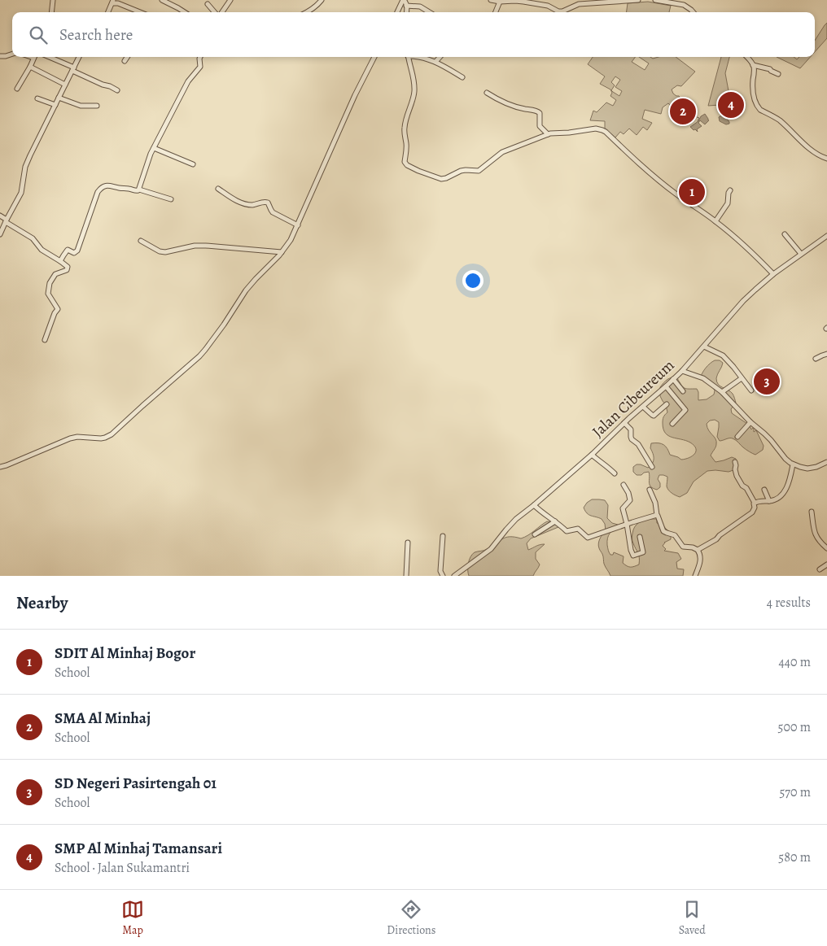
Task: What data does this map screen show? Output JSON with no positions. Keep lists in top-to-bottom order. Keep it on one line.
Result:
{"streets":{"street":["Jalan Cibeureum"]},"page":{"search":"Search here","pins":["4","2","1","3"],"heading":["Nearby","4 results"],"list":[{"mark":"1","name":"SDIT Al Minhaj Bogor","note":"School","value":"440 m"},{"mark":"2","name":"SMA Al Minhaj","note":"School","value":"500 m"},{"mark":"3","name":"SD Negeri Pasirtengah 01","note":"School","value":"570 m"},{"mark":"4","name":"SMP Al Minhaj Tamansari","note":"School · Jalan Sukamantri","value":"580 m"}],"nav":["Map","Directions","Saved"]}}
